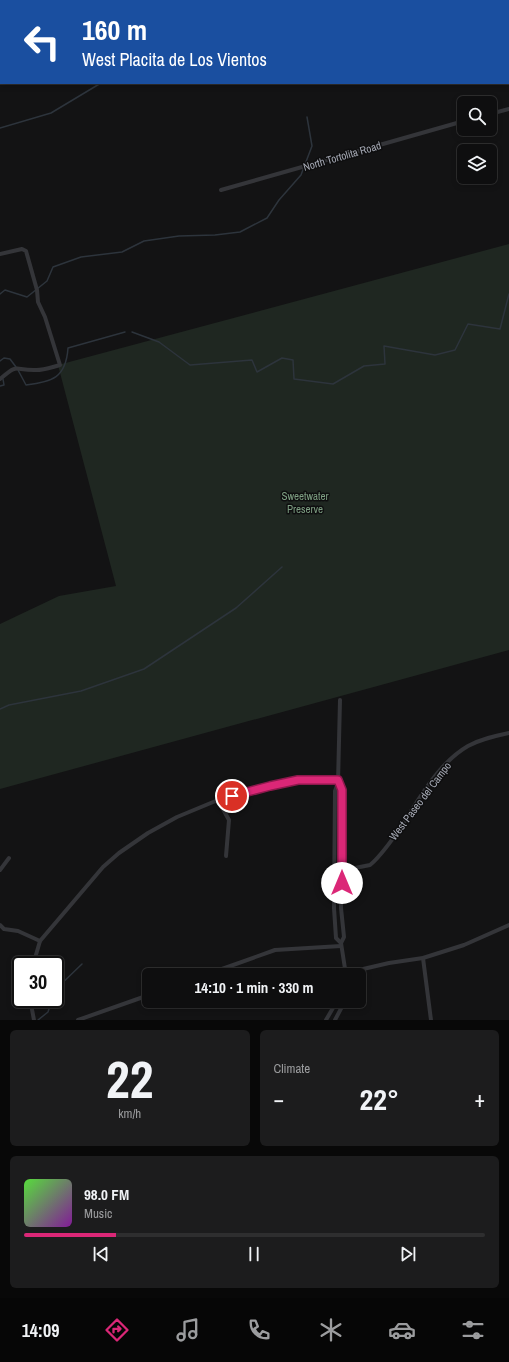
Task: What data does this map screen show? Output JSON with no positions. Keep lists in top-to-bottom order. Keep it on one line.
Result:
{"streets":{"street":["North Tortolita Road","West Paseo del Campo"]},"parks":["Sweetwater Preserve"],"page":{"turn":["160 m","West Placita de Los Vientos"],"limit":"30","trip":"14:10 · 1 min · 330 m","tile":[["22","km/h"],"Climate"],"heat":["−","22°","+"],"song":["98.0 FM","Music"],"tabs":"14:09"}}
